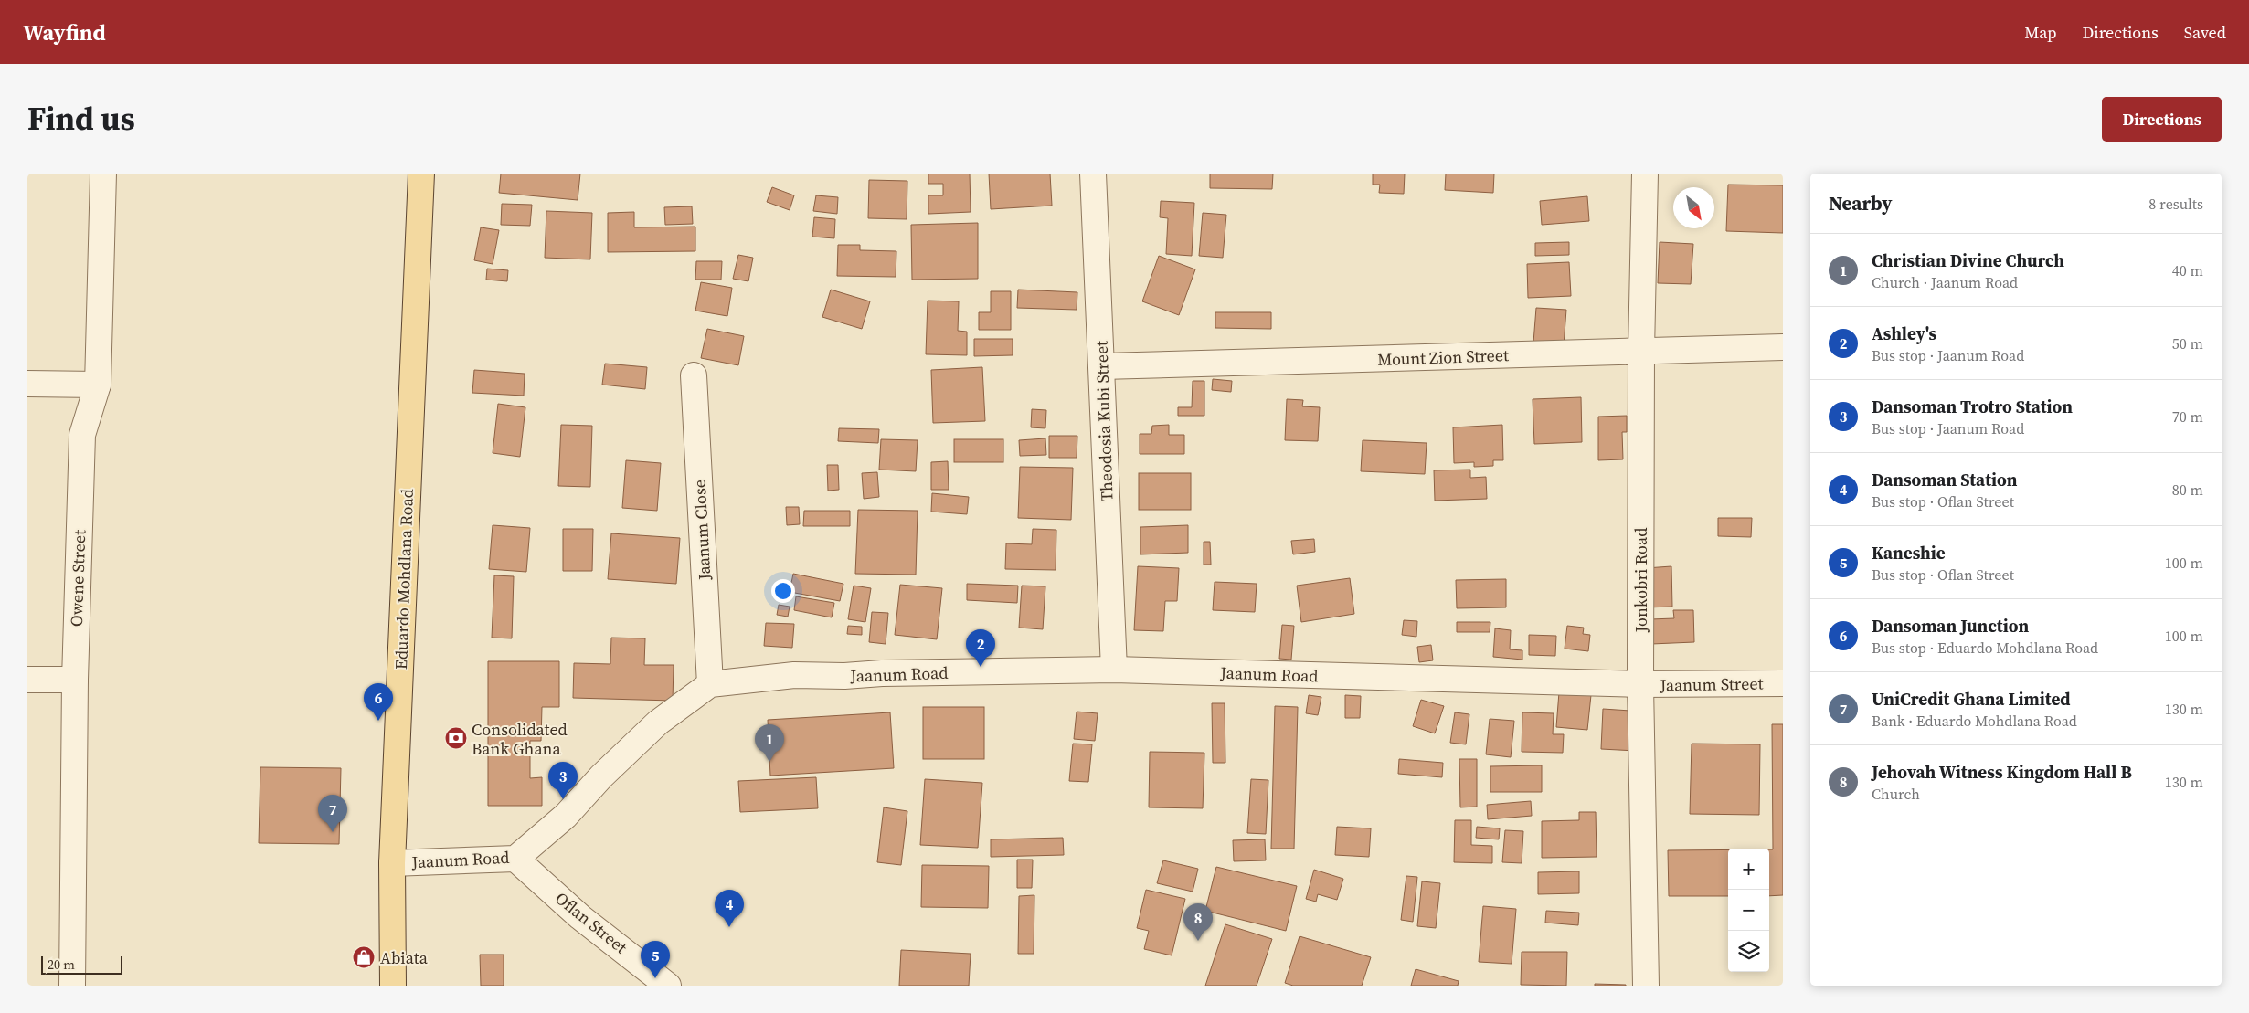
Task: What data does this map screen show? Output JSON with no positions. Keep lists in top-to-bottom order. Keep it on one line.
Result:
{"streets":{"main road":["Eduardo Mohdlana Road"],"street":["Mount Zion Street","Theodosia Kubi Street","Jaanum Close","Owene Street","Jonkobri Road","Jaanum Road","Jaanum Street","Oflan Street"]},"crossings":[["Mount Zion Street","Theodosia Kubi Street"],["Mount Zion Street","Jonkobri Road"],["Theodosia Kubi Street","Jaanum Road"],["Jaanum Close","Jaanum Road"],["Eduardo Mohdlana Road","Jaanum Road"],["Jonkobri Road","Jaanum Road"],["Jonkobri Road","Jaanum Street"],["Jaanum Road","Jaanum Street"],["Jaanum Road","Oflan Street"]],"places":{"bank":["Consolidated Bank Ghana"],"shop":["Abiata"]},"scale_bar":"20 m","north":"bottom right","page":{"header":"Wayfind","nav":["Map","Directions","Saved"],"title":"Find us","buttons":"Directions","heading":["Nearby","8 results"],"list":[{"mark":"1","name":"Christian Divine Church","note":"Church · Jaanum Road","value":"40 m"},{"mark":"2","name":"Ashley's","note":"Bus stop · Jaanum Road","value":"50 m"},{"mark":"3","name":"Dansoman Trotro Station","note":"Bus stop · Jaanum Road","value":"70 m"},{"mark":"4","name":"Dansoman Station","note":"Bus stop · Oflan Street","value":"80 m"},{"mark":"5","name":"Kaneshie","note":"Bus stop · Oflan Street","value":"100 m"},{"mark":"6","name":"Dansoman Junction","note":"Bus stop · Eduardo Mohdlana Road","value":"100 m"},{"mark":"7","name":"UniCredit Ghana Limited","note":"Bank · Eduardo Mohdlana Road","value":"130 m"},{"mark":"8","name":"Jehovah Witness Kingdom Hall B","note":"Church","value":"130 m"}],"pins":["2","6","1","3","7","4","8","5"],"map_buttons":["+","−"],"scale":"20 m"}}
